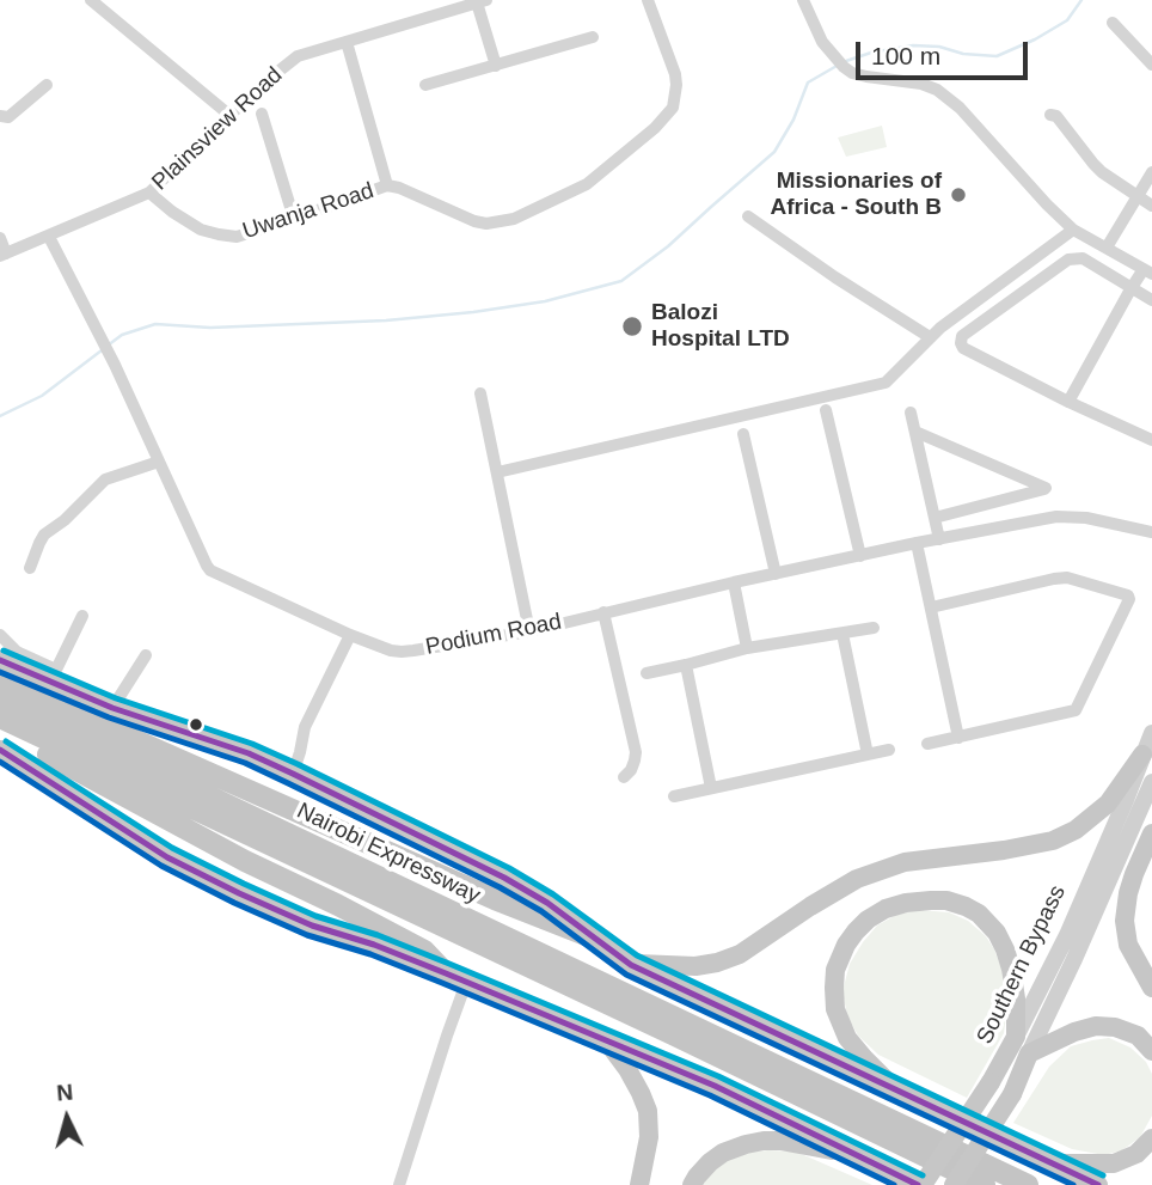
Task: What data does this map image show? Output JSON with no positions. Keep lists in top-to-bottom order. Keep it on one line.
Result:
{"streets":{"highway":["Nairobi Expressway","Southern Bypass"],"street":["Plainsview Road","Uwanja Road","Podium Road"]},"crossings":[["Plainsview Road","Uwanja Road"],["Plainsview Road","Podium Road"]],"places":["Missionaries of Africa - South B","Balozi Hospital LTD"],"scale_bar":"100 m","north":"top"}
